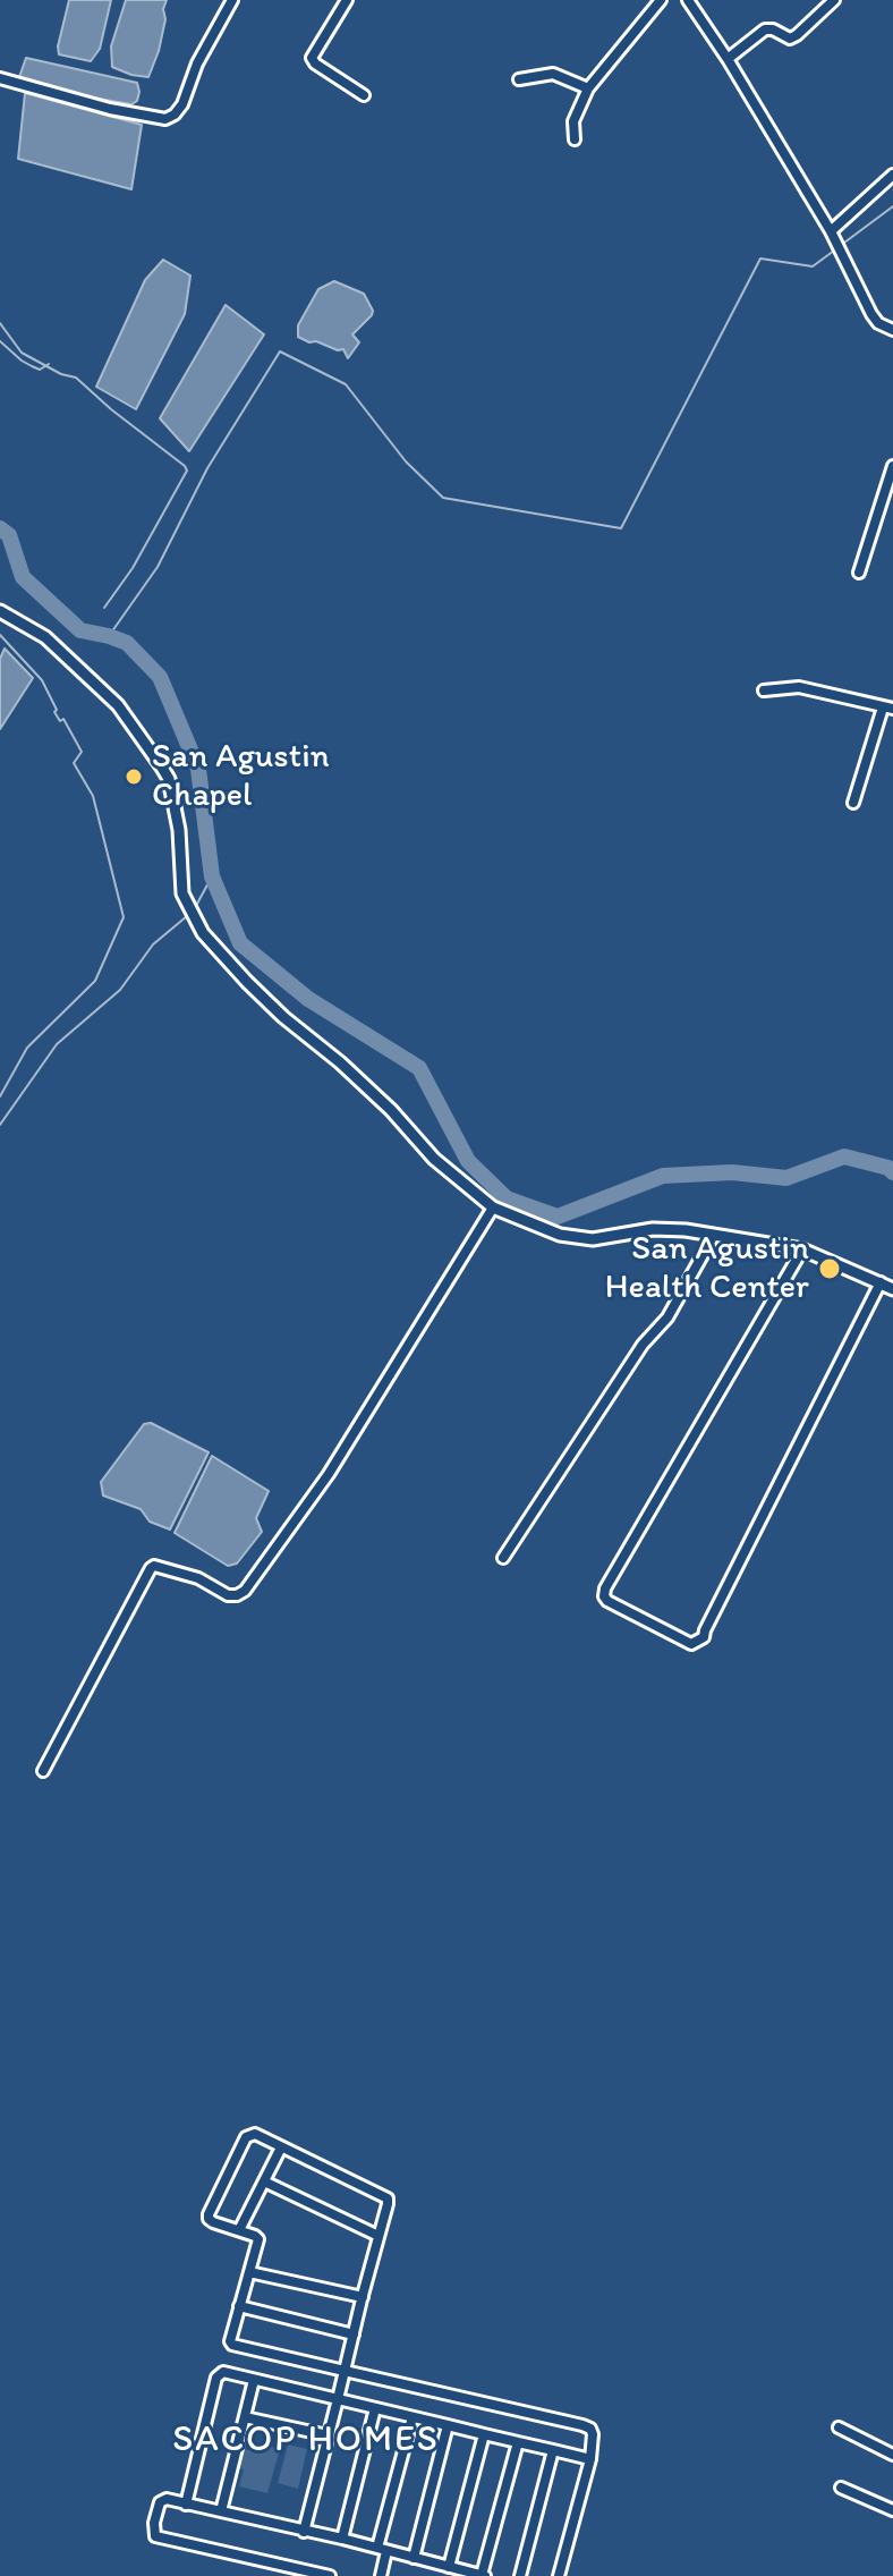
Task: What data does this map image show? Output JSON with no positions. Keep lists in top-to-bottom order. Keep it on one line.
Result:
{"districts":["SACOP HOMES"],"places":["San Agustin Chapel","San Agustin Health Center"]}
